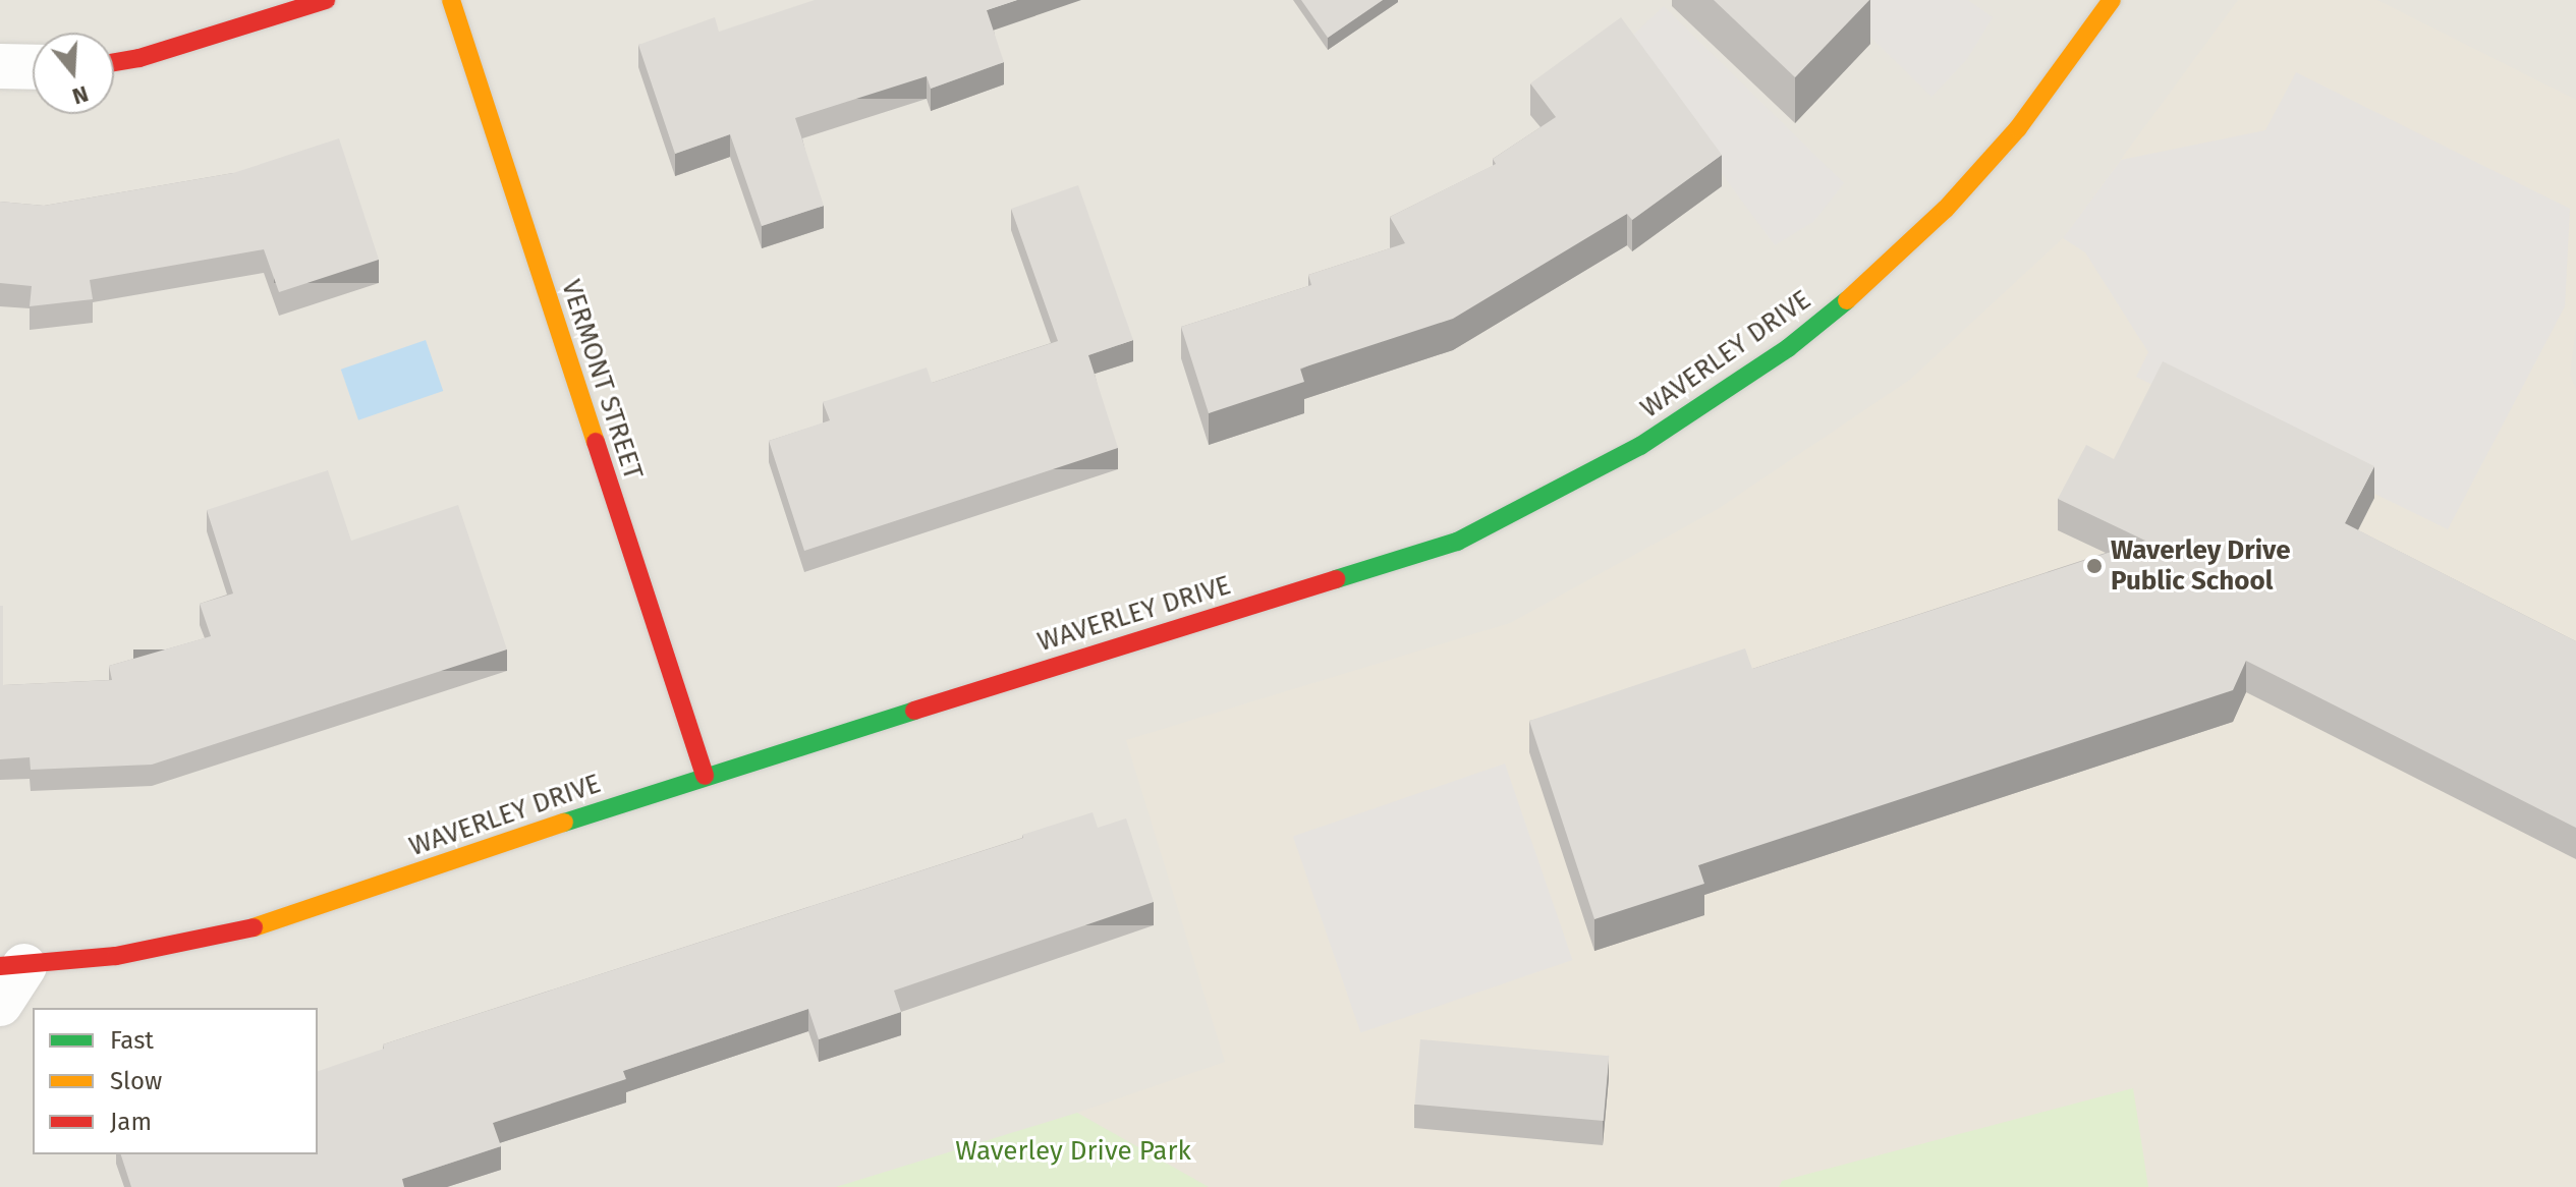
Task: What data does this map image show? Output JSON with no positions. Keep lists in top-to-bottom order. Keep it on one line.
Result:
{"streets":{"street":["WAVERLEY DRIVE","VERMONT STREET"]},"crossings":[["WAVERLEY DRIVE","VERMONT STREET"]],"parks":["Waverley Drive Park"],"places":["Waverley Drive Public School"],"legend":["Fast","Slow","Jam"],"north":"bottom"}
